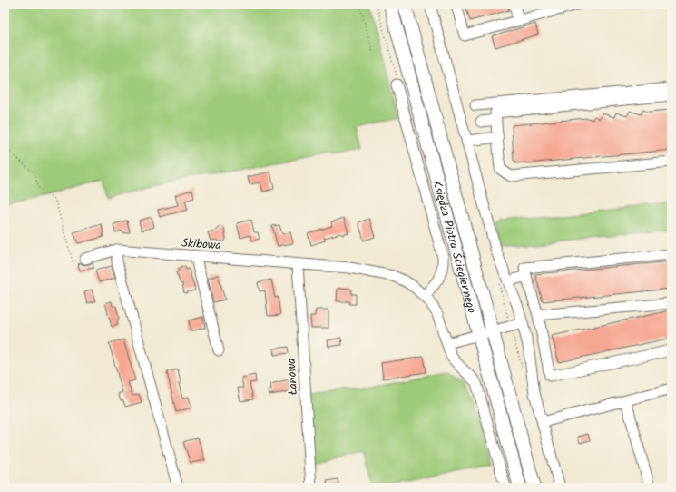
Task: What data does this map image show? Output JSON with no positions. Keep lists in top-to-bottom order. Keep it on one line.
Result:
{"streets":{"main road":["Księdza Piotra Ściegiennego"],"street":["Skibowa","Łanowa"]},"crossings":[["Skibowa","Łanowa"]]}
